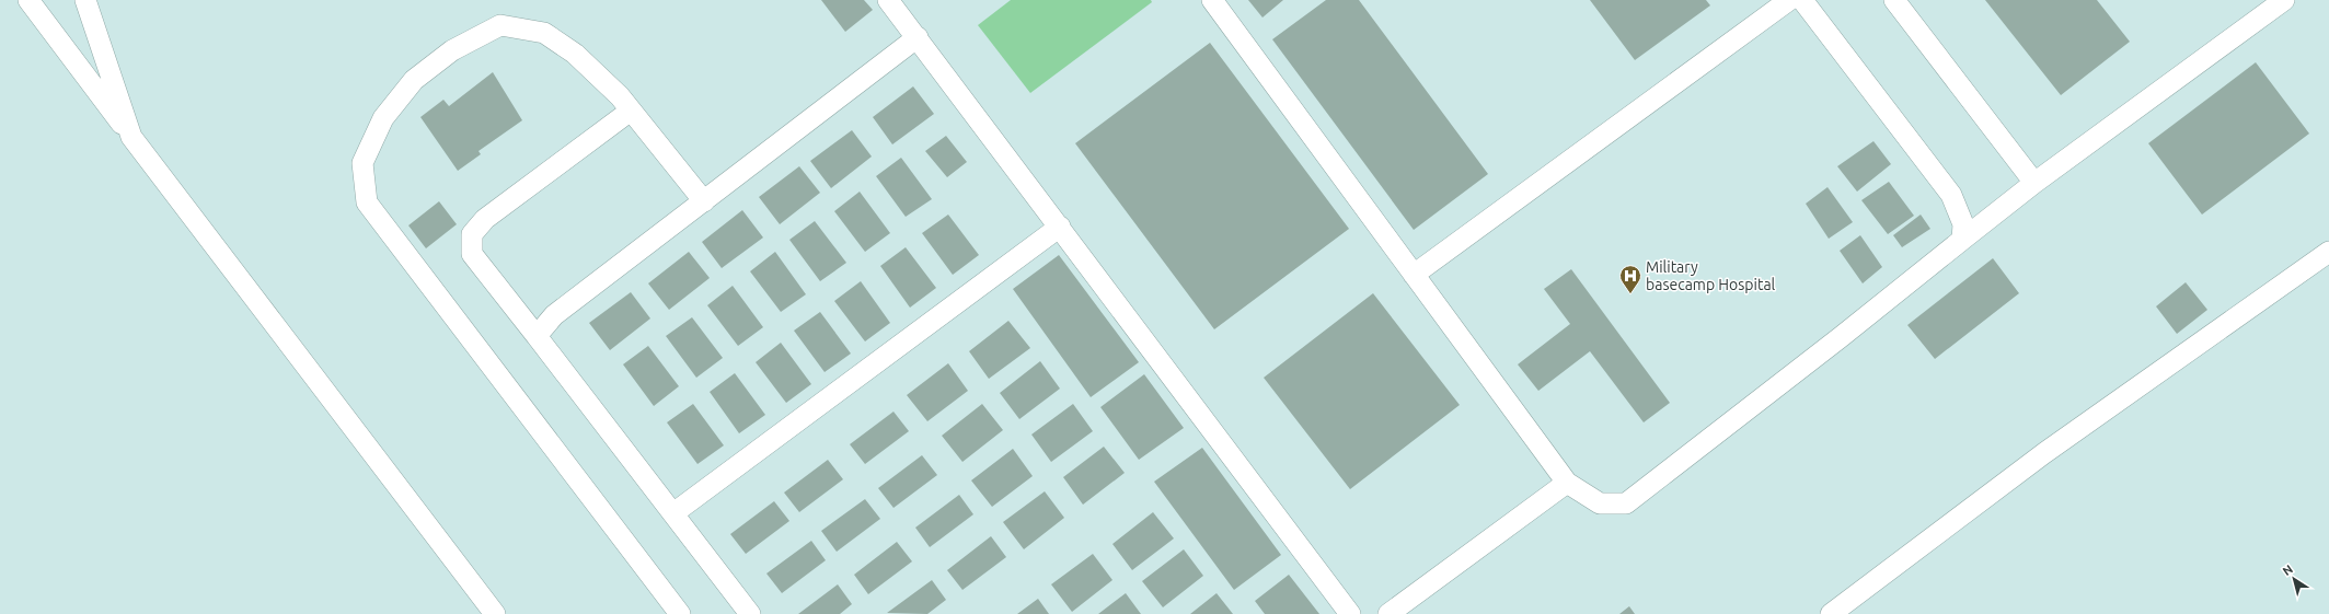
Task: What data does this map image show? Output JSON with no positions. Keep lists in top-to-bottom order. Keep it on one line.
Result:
{"places":{"hospital":["Military basecamp Hospital"]},"north":"top left"}
